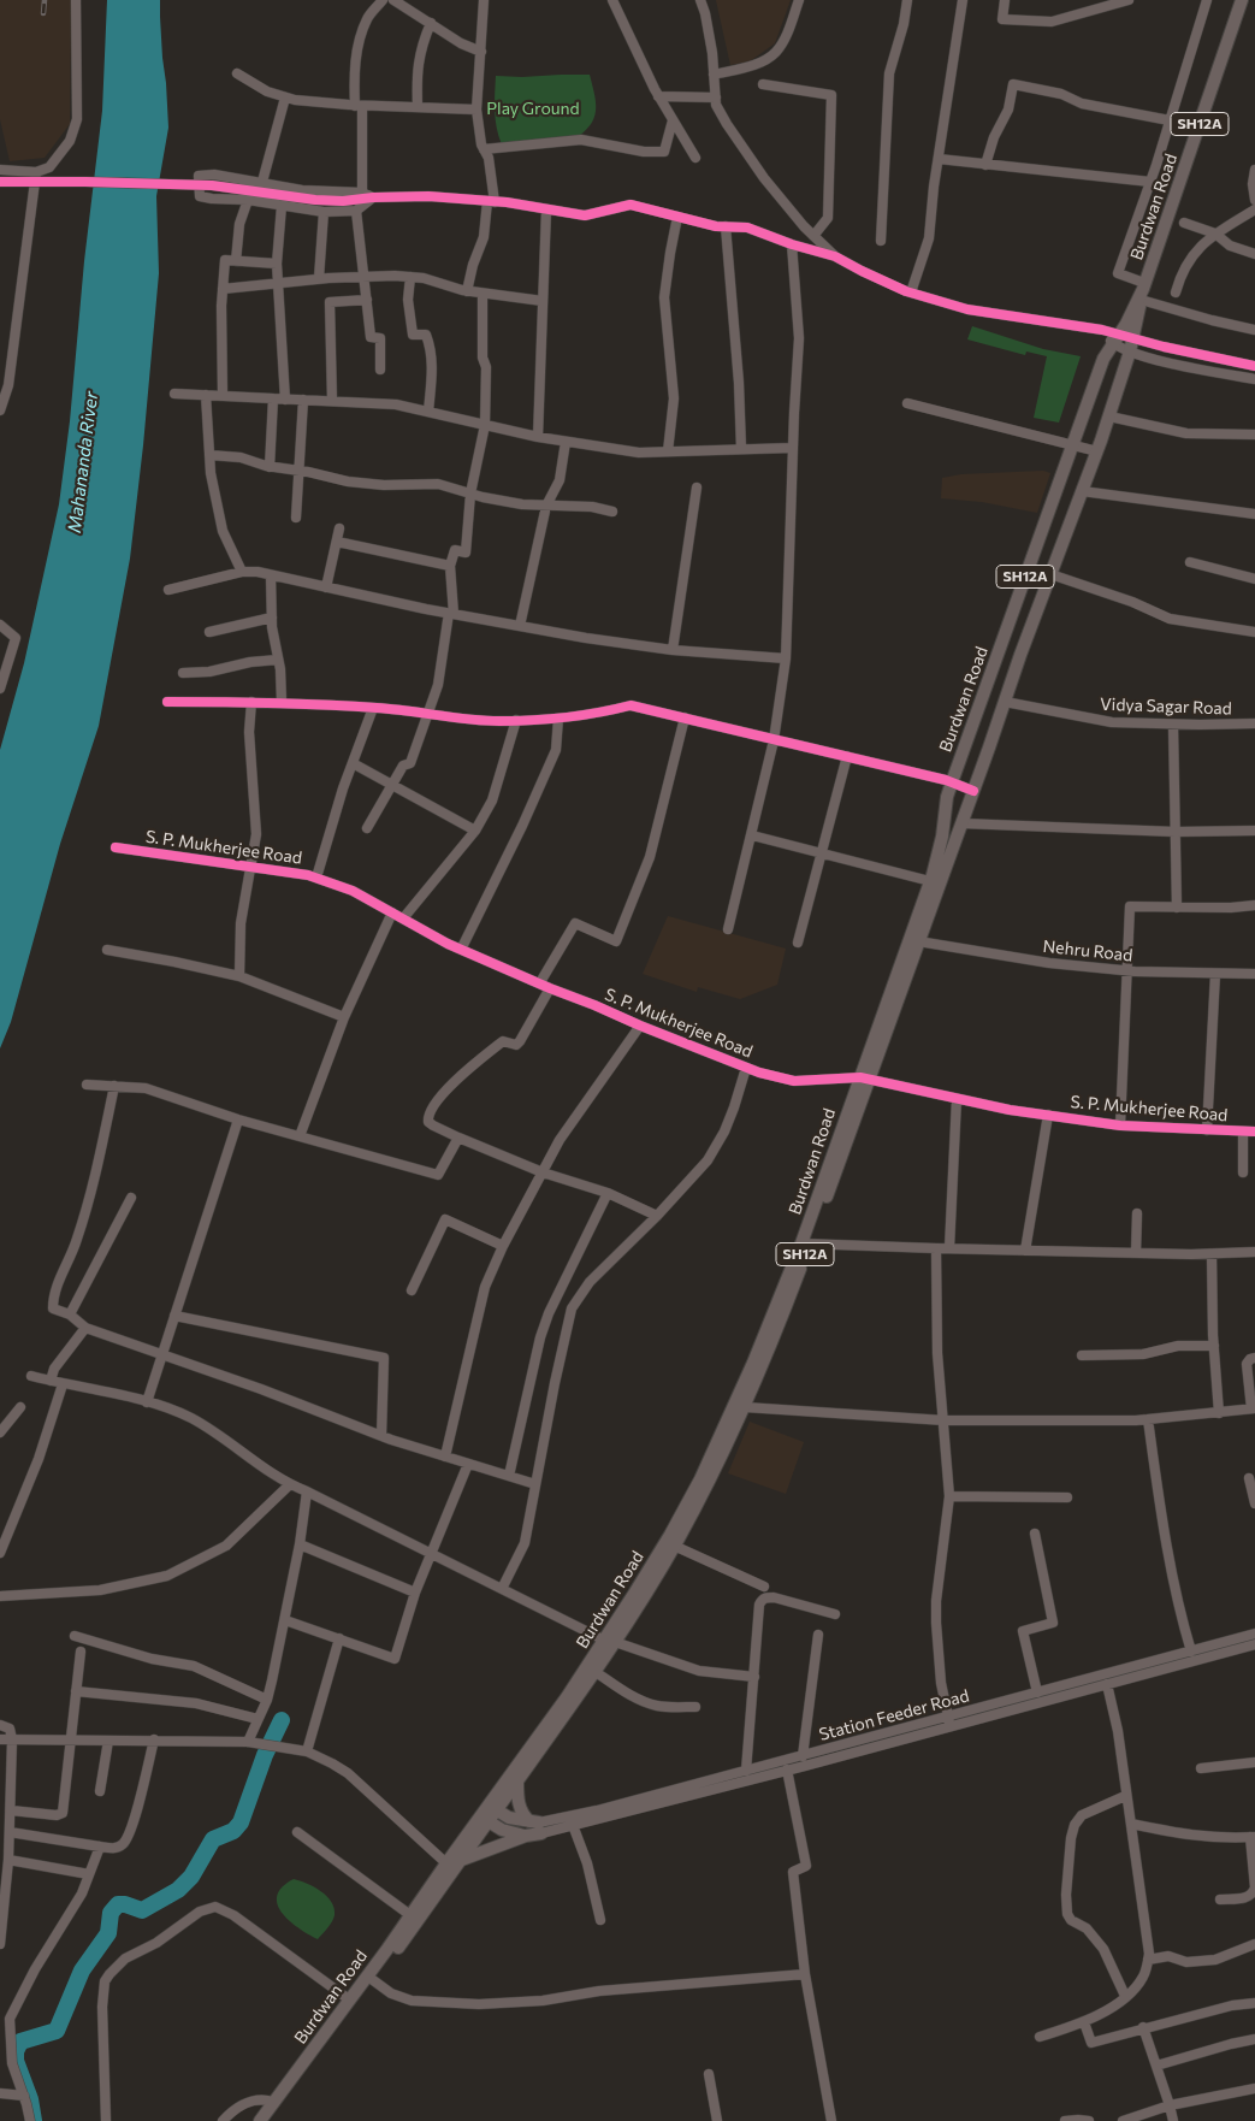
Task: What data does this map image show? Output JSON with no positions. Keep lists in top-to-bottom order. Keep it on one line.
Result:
{"streets":{"main road":["SH12A","Burdwan Road"],"street":["Vidya Sagar Road","S. P. Mukherjee Road","Nehru Road","Station Feeder Road"]},"crossings":[["Burdwan Road","Vidya Sagar Road"],["Burdwan Road","S. P. Mukherjee Road"],["Burdwan Road","Nehru Road"]],"water":["Mahananda River"],"parks":["Play Ground"]}
